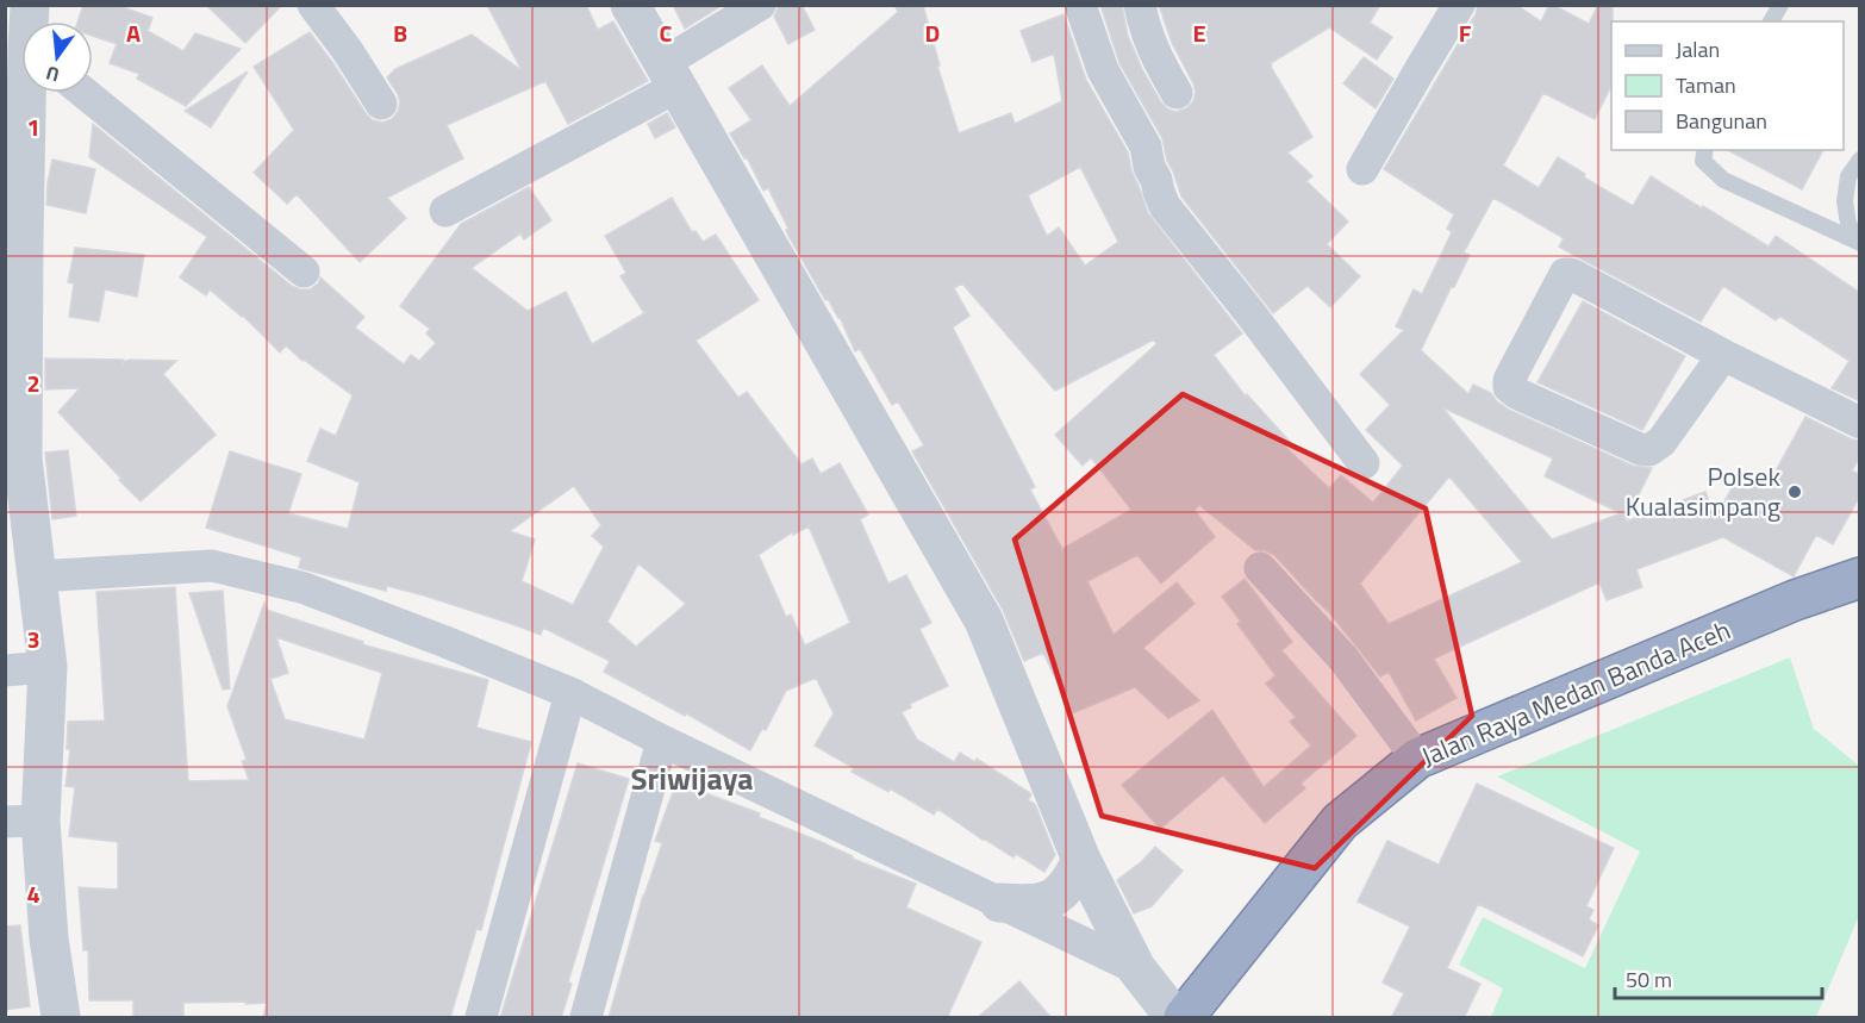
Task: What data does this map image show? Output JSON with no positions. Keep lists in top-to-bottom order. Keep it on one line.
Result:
{"streets":{"highway":["Jalan Raya Medan Banda Aceh"]},"districts":["Sriwijaya"],"places":["Polsek Kualasimpang"],"legend":["Jalan","Taman","Bangunan"],"scale_bar":"50 m","north":"bottom","grid":{"columns":["A","B","C","D","E","F"],"rows":["1","2","3","4"]}}
